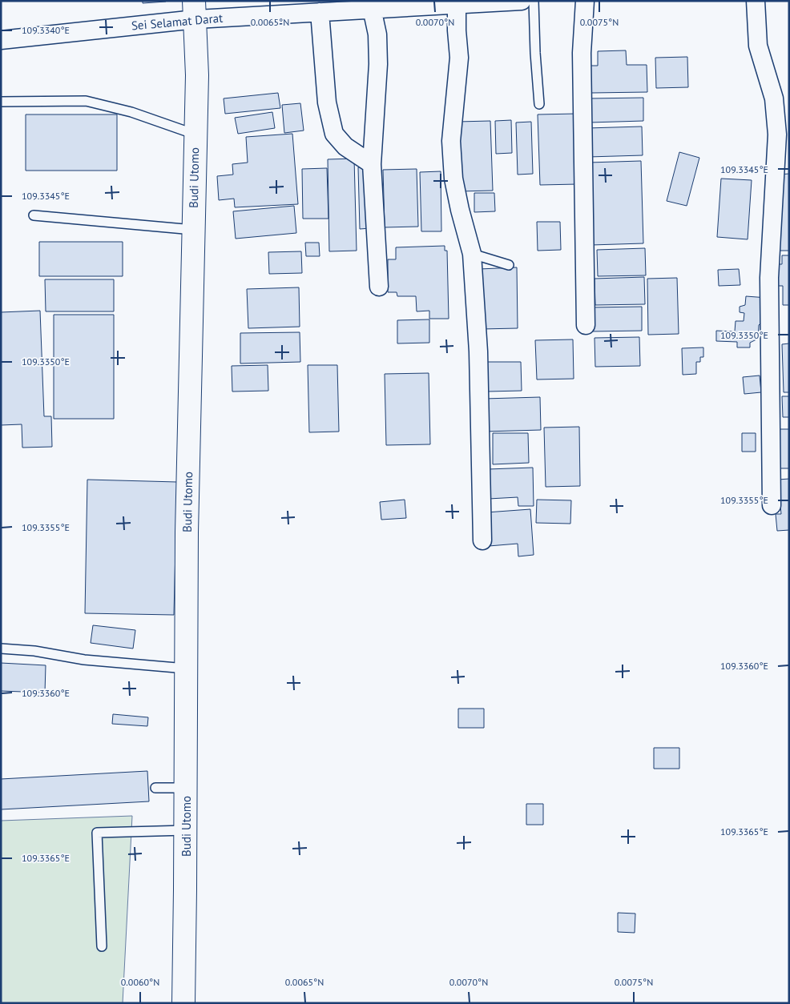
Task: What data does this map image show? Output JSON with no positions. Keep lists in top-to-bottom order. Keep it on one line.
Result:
{"streets":{"street":["Sei Selamat Darat","Budi Utomo"]},"crossings":[["Sei Selamat Darat","Budi Utomo"]],"coordinates":["0.0065°N","0.0070°N","0.0075°N","109.3340°E","109.3345°E","109.3350°E","109.3355°E","109.3360°E","109.3365°E","0.0060°N"]}
